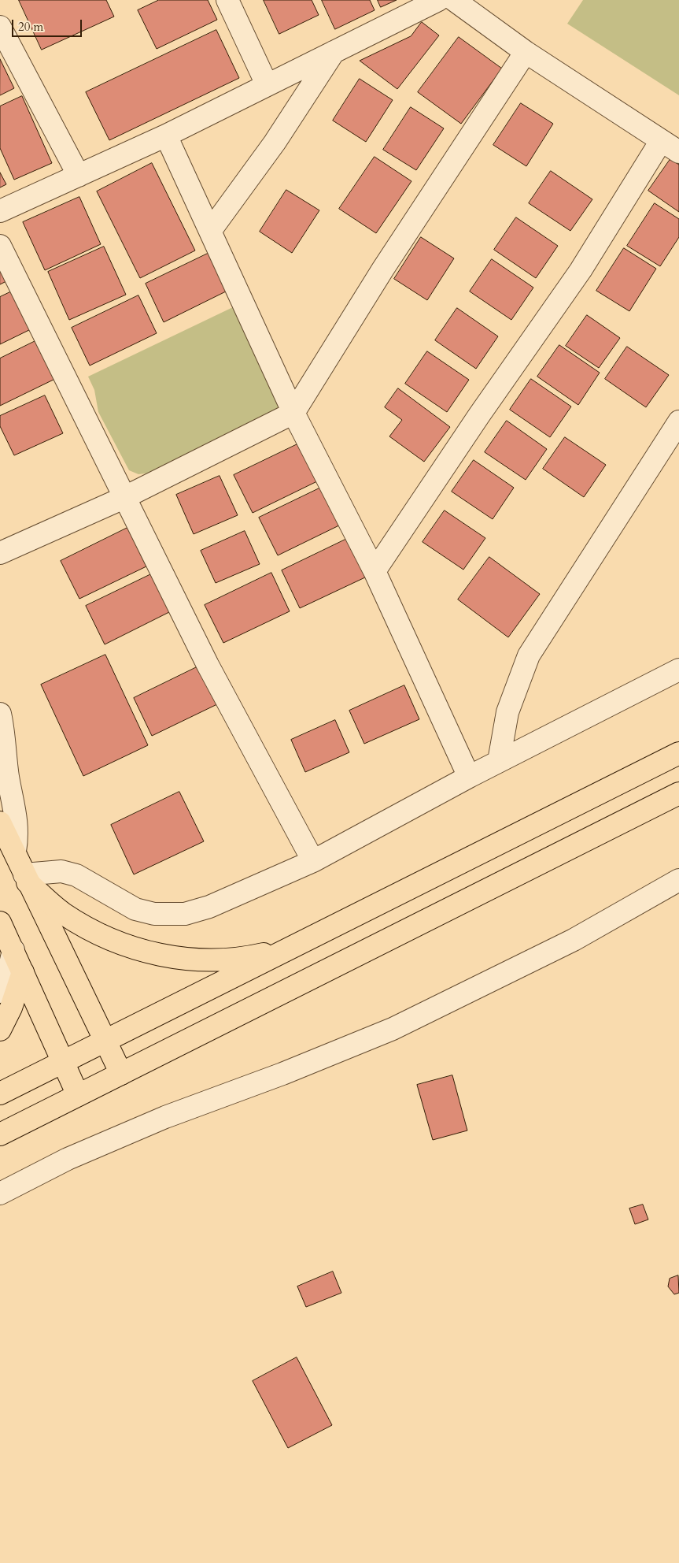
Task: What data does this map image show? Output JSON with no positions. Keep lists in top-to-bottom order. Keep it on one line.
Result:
{"scale_bar":"20 m"}
